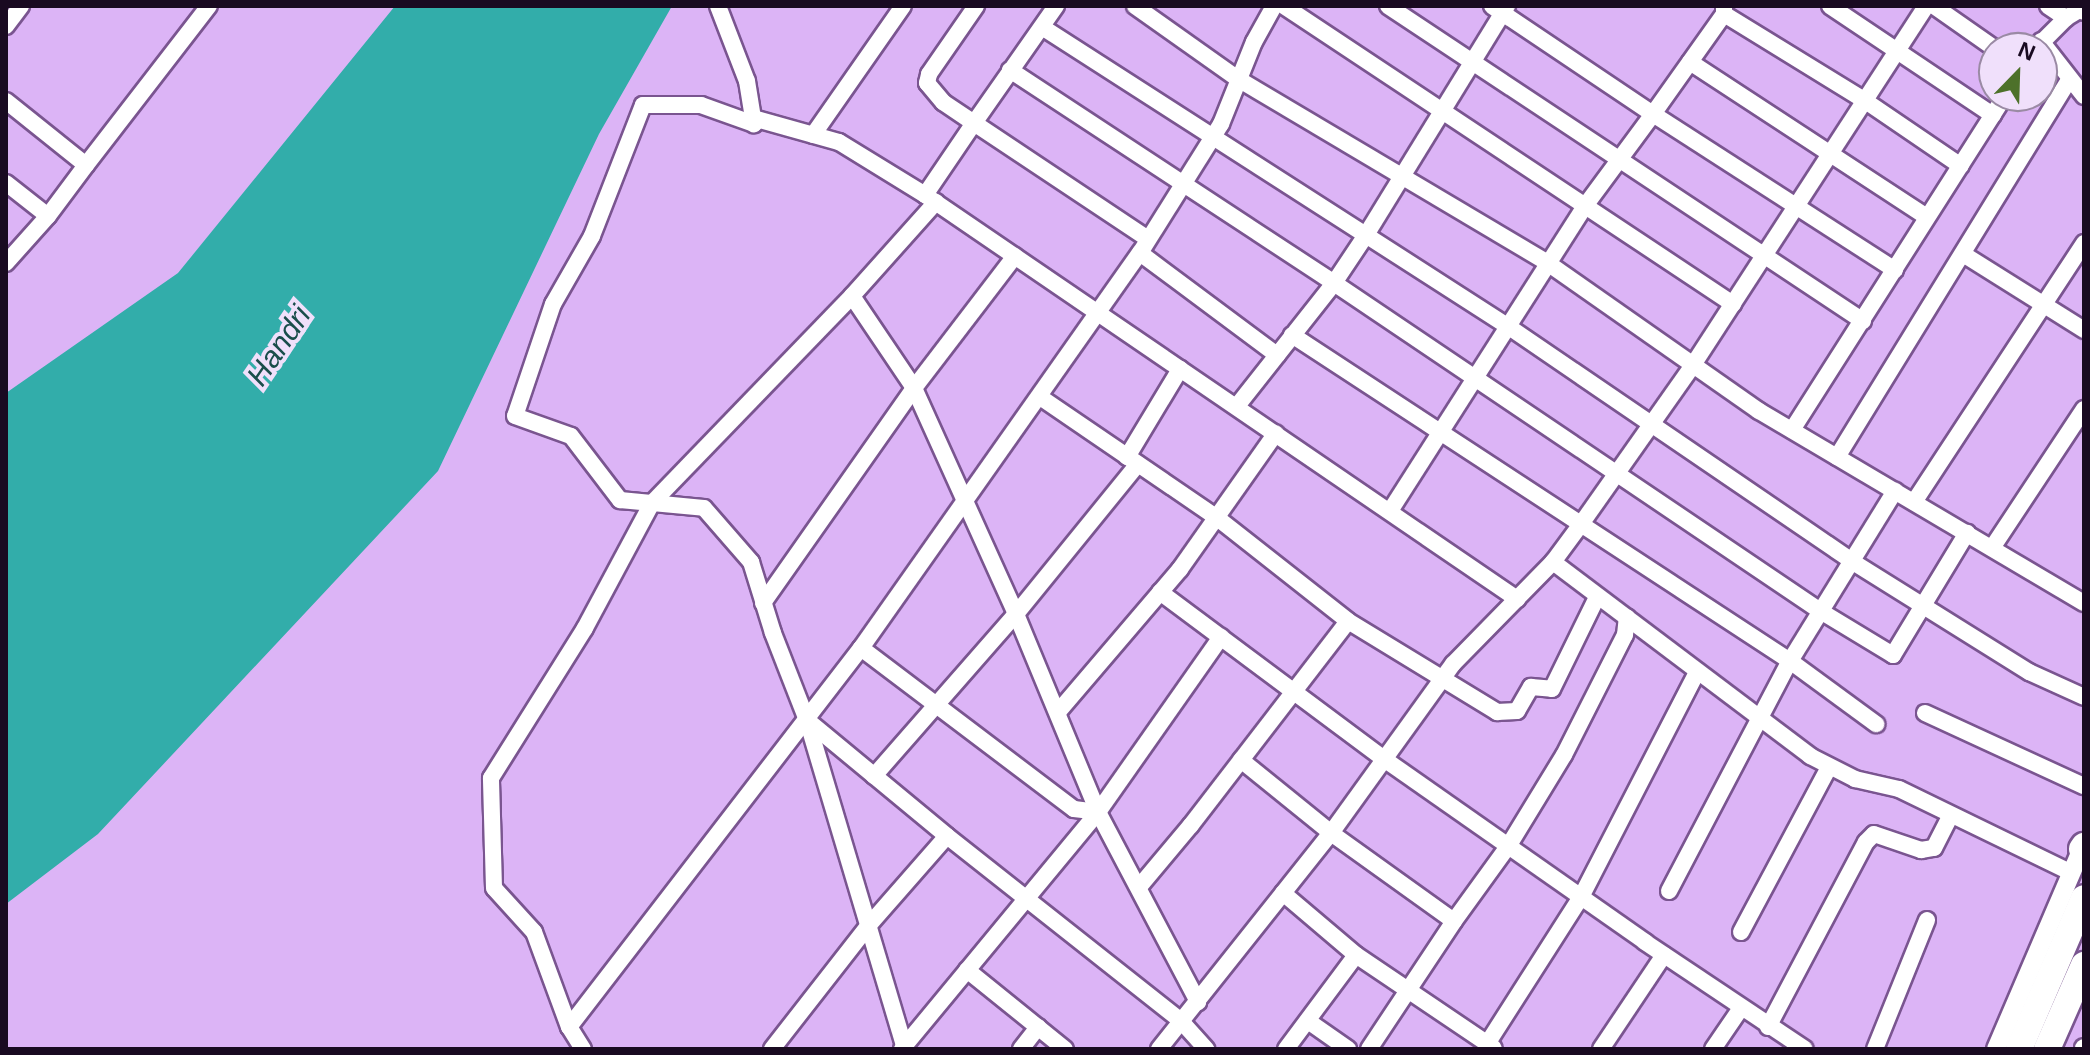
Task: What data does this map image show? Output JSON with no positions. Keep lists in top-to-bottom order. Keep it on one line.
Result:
{"water":["Handri"],"north":"top right"}
